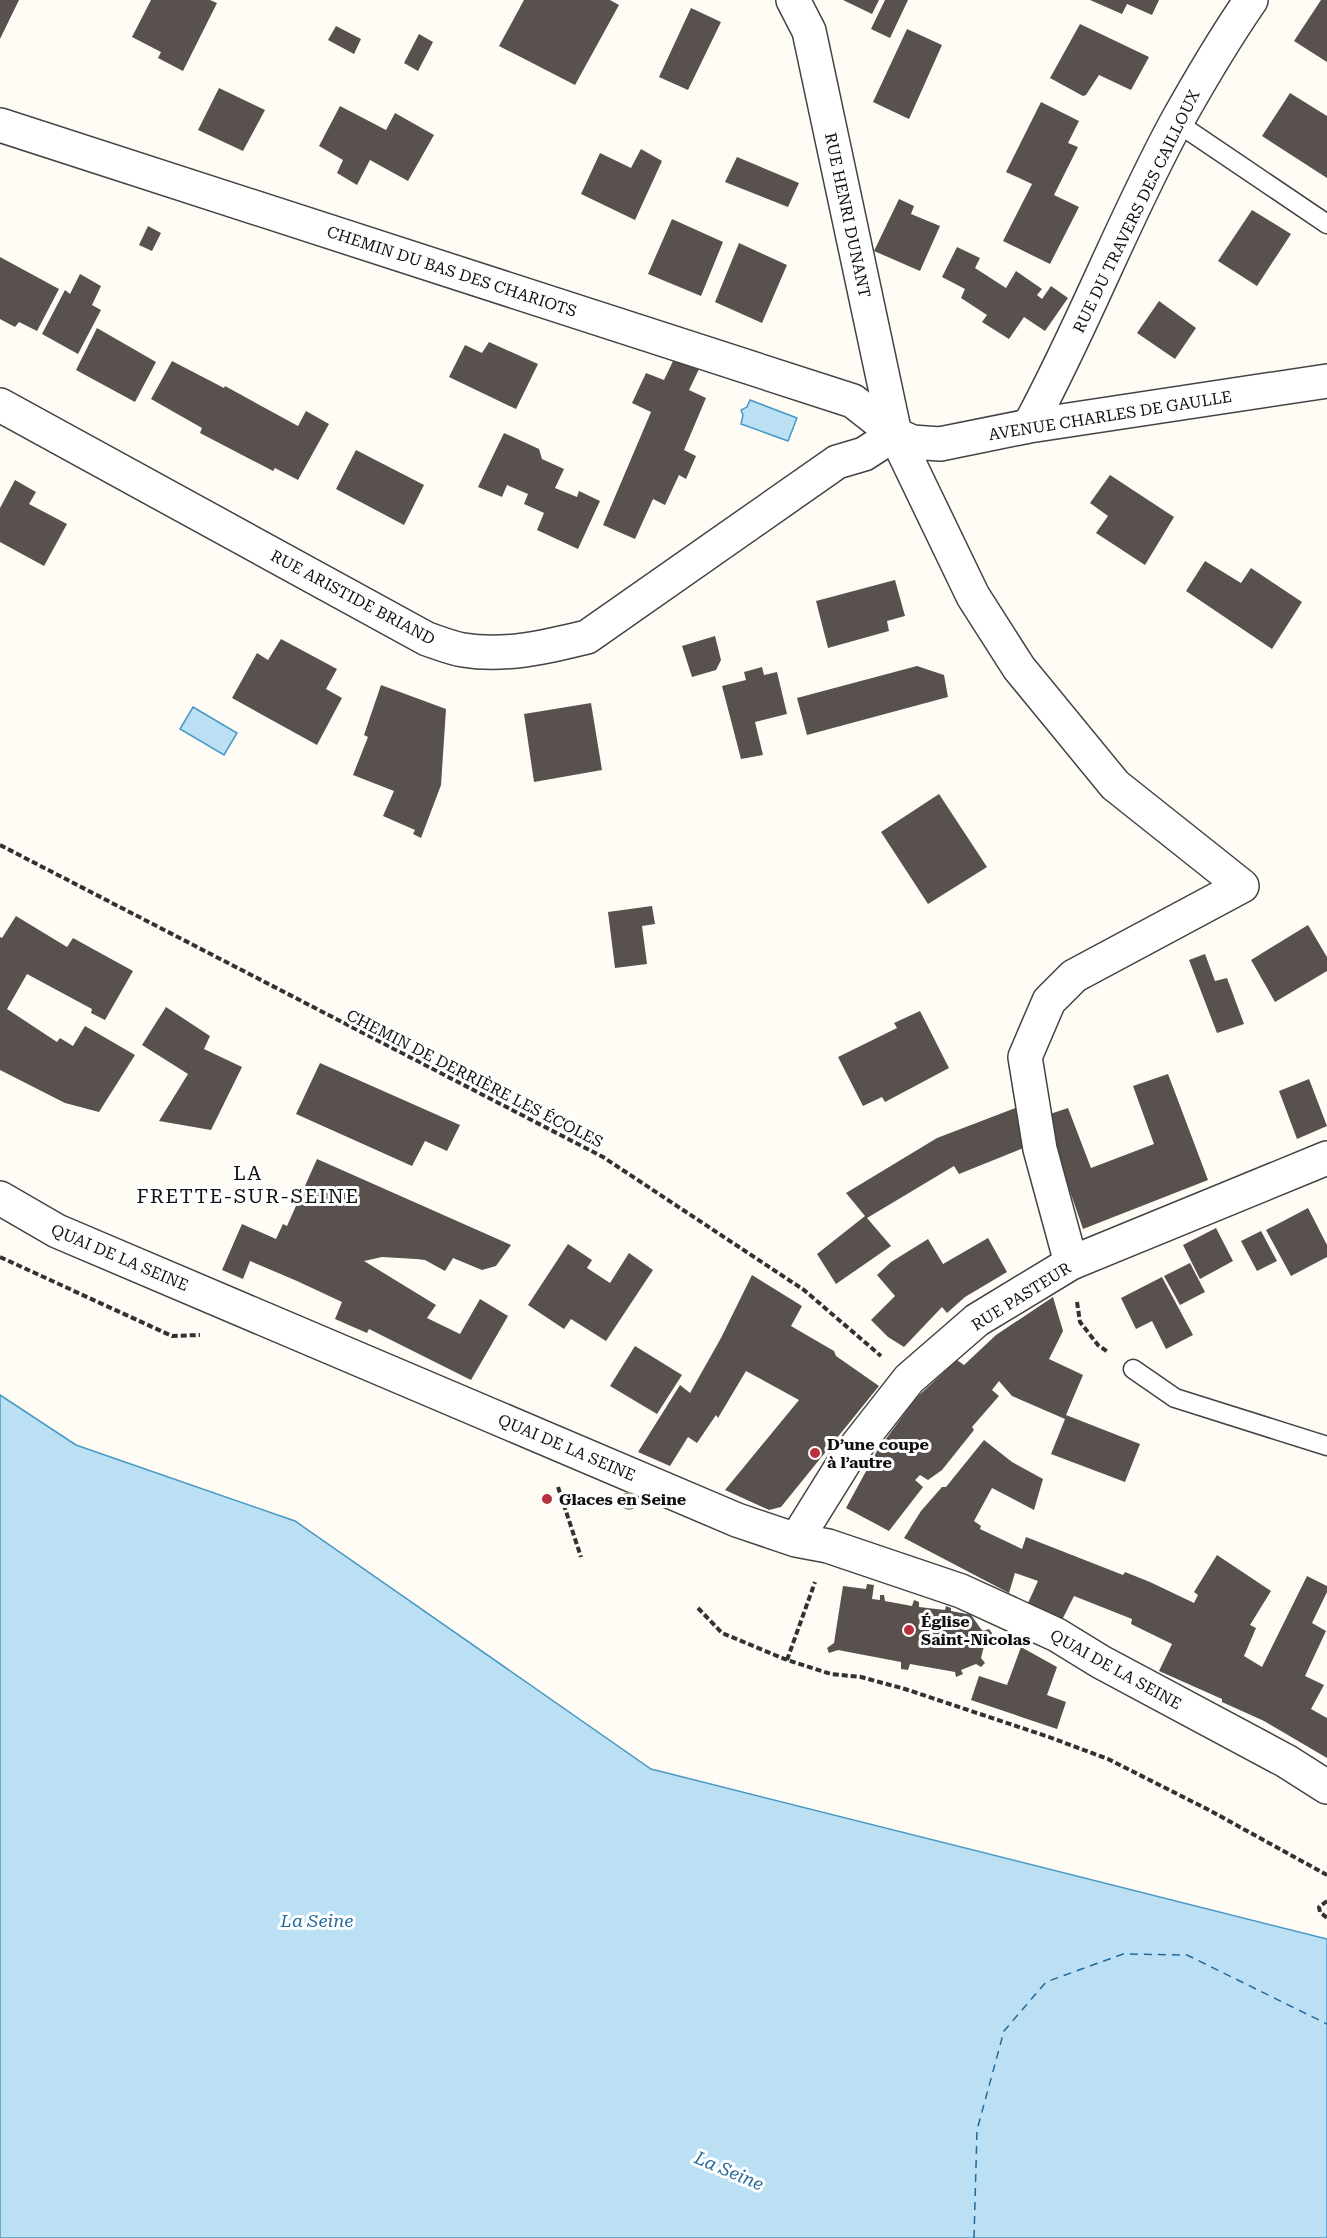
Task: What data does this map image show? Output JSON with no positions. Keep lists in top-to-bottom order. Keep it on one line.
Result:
{"streets":{"street":["RUE DU TRAVERS DES CAILLOUX","RUE HENRI DUNANT","CHEMIN DU BAS DES CHARIOTS","AVENUE CHARLES DE GAULLE","RUE ARISTIDE BRIAND","QUAI DE LA SEINE","RUE PASTEUR"],"path":["CHEMIN DE DERRIÈRE LES ÉCOLES"]},"crossings":[["RUE DU TRAVERS DES CAILLOUX","AVENUE CHARLES DE GAULLE"],["RUE HENRI DUNANT","CHEMIN DU BAS DES CHARIOTS"],["RUE HENRI DUNANT","AVENUE CHARLES DE GAULLE"],["RUE HENRI DUNANT","RUE ARISTIDE BRIAND"],["CHEMIN DU BAS DES CHARIOTS","AVENUE CHARLES DE GAULLE"],["CHEMIN DU BAS DES CHARIOTS","RUE ARISTIDE BRIAND"],["AVENUE CHARLES DE GAULLE","RUE ARISTIDE BRIAND"],["CHEMIN DE DERRIÈRE LES ÉCOLES","RUE PASTEUR"],["QUAI DE LA SEINE","RUE PASTEUR"]],"districts":["LA FRETTE-SUR-SEINE"],"water":["La Seine"],"places":["D’une coupe à l’autre","Glaces en Seine","Église Saint-Nicolas"]}
